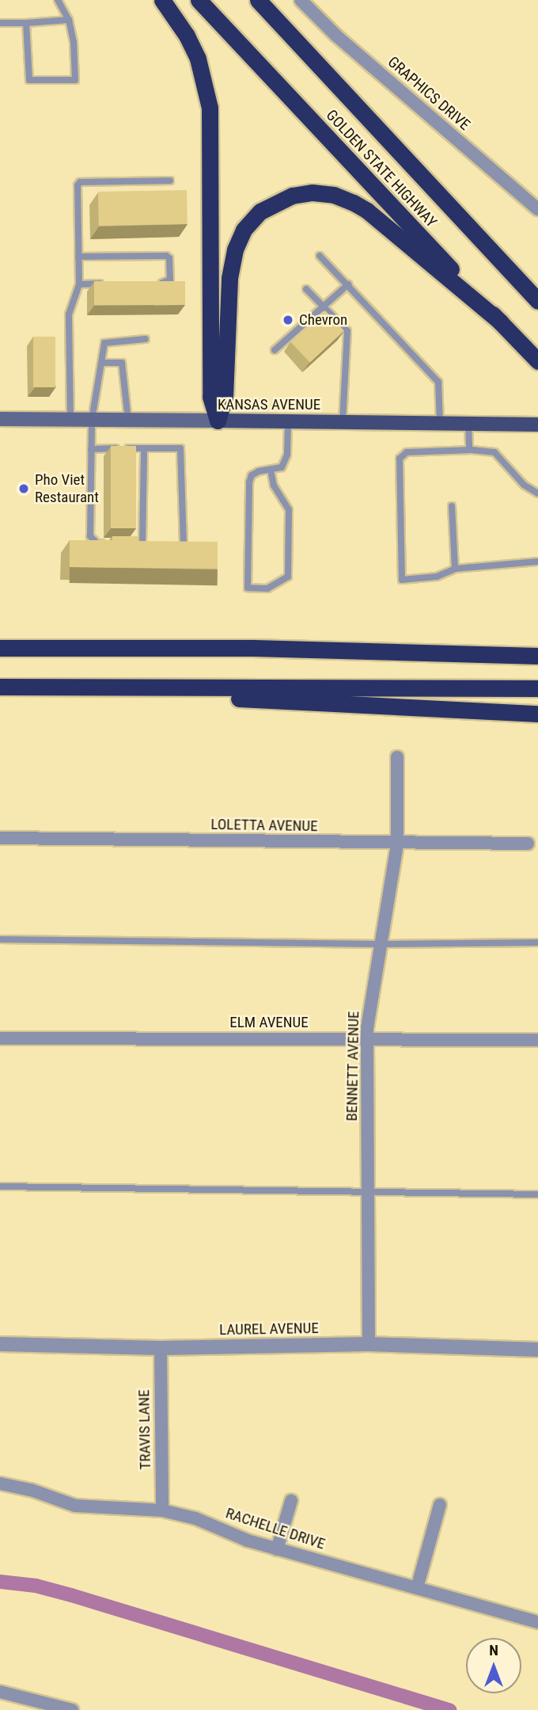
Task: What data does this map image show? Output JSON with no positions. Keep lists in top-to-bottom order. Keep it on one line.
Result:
{"streets":{"highway":["GOLDEN STATE HIGHWAY"],"main road":["KANSAS AVENUE"],"street":["GRAPHICS DRIVE","LOLETTA AVENUE","ELM AVENUE","BENNETT AVENUE","LAUREL AVENUE","TRAVIS LANE","RACHELLE DRIVE"]},"crossings":[["LOLETTA AVENUE","BENNETT AVENUE"],["ELM AVENUE","BENNETT AVENUE"],["BENNETT AVENUE","LAUREL AVENUE"],["LAUREL AVENUE","TRAVIS LANE"],["TRAVIS LANE","RACHELLE DRIVE"]],"places":["Chevron","Pho Viet Restaurant"],"north":"top"}
